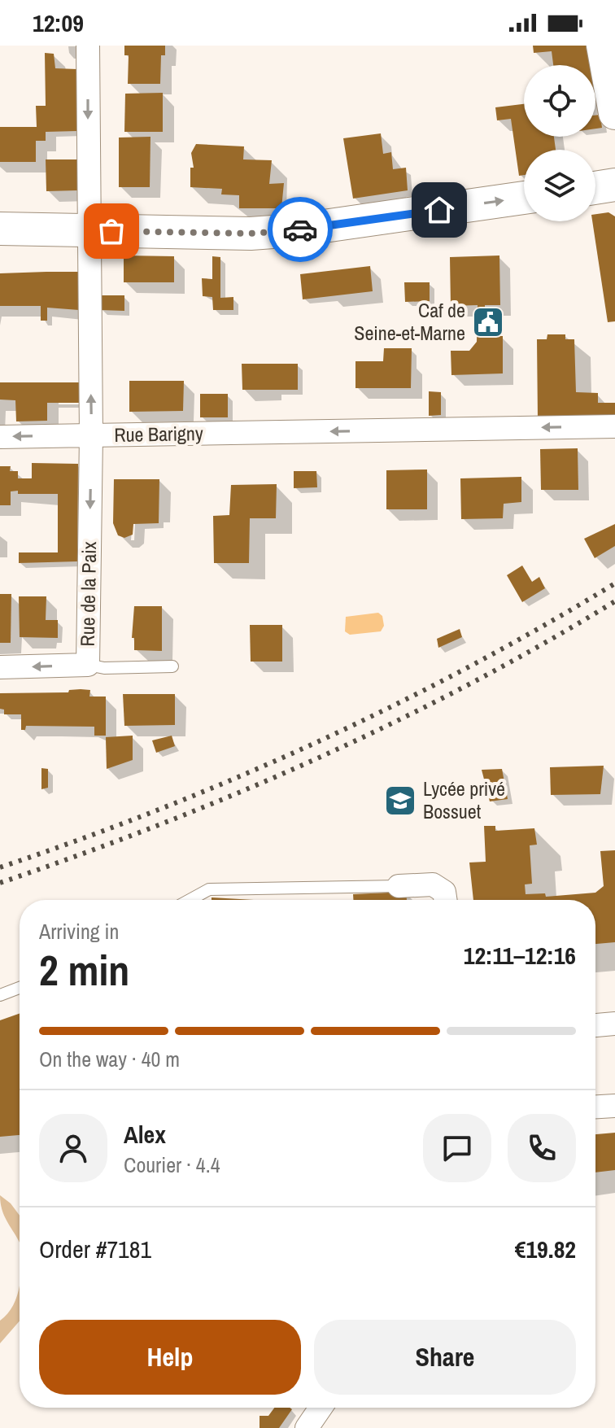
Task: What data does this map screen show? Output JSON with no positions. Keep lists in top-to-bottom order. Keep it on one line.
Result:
{"streets":{"street":["Rue Barigny","Rue de la Paix"]},"crossings":[["Rue Barigny","Rue de la Paix"]],"places":{"public building":["Caf de Seine-et-Marne"],"school or university":["Lycée privé Bossuet"]},"page":{"status":"12:09","heading":["2 min","Arriving in","12:11–12:16"],"panel":["Alex","Courier · 4.4","Order #7181","€19.82"],"bar":"On the way · 40 m","buttons":["Help","Share"]}}
